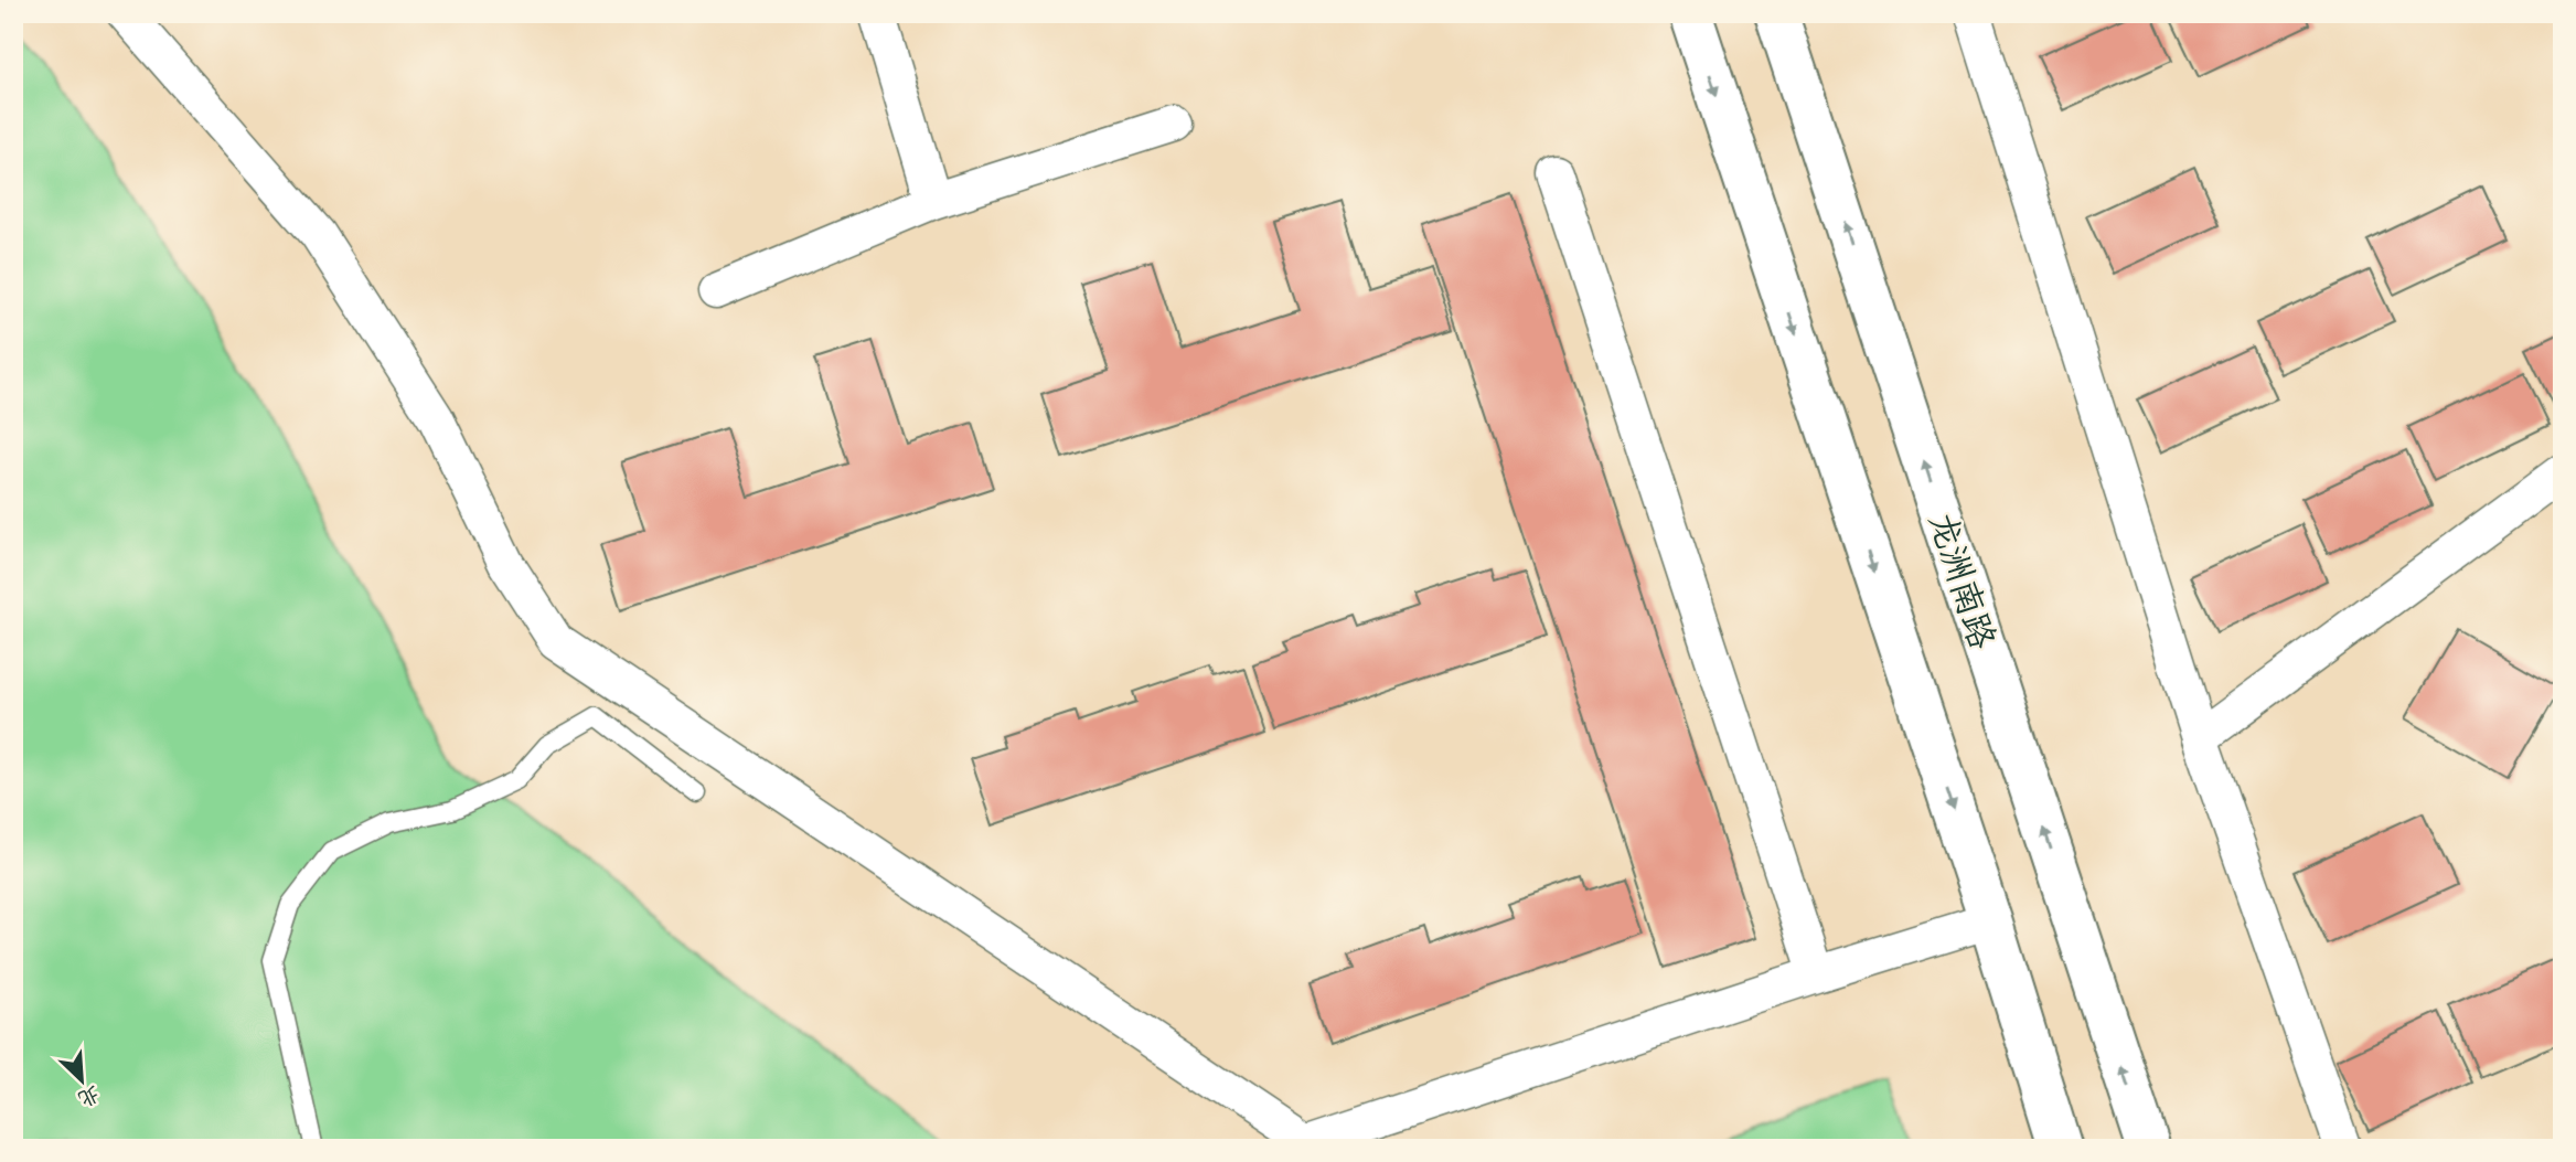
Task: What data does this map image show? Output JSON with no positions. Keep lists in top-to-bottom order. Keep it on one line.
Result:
{"streets":{"main road":["龙洲南路"]},"north":"bottom right"}
